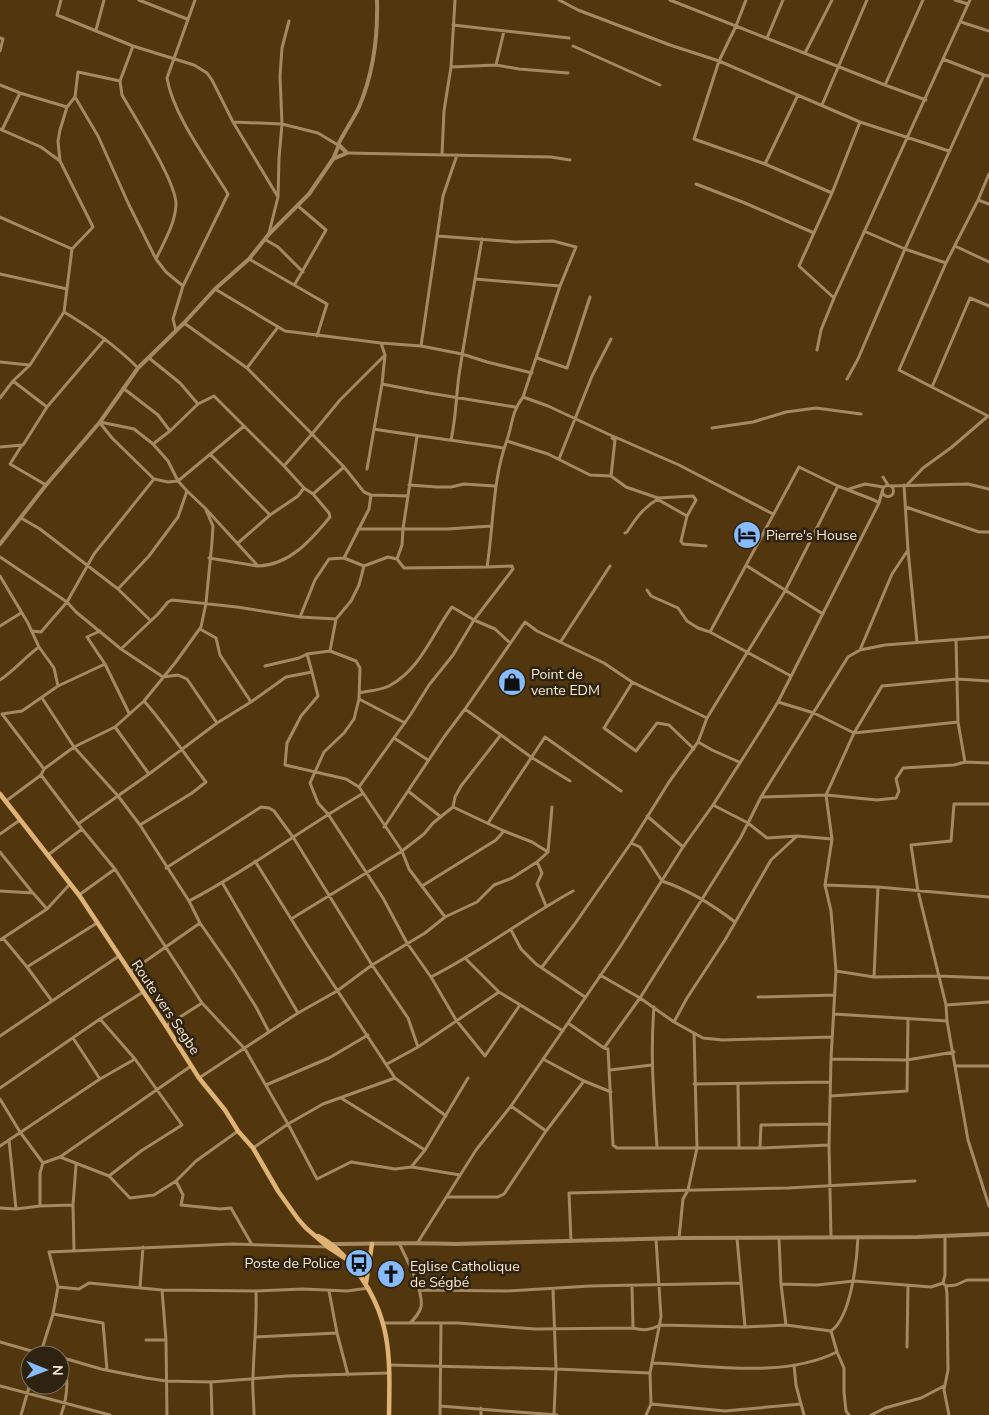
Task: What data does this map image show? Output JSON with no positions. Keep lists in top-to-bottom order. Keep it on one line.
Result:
{"streets":{"main road":["Route vers Segbe"]},"places":{"hotel":["Pierre's House"],"shop":["Point de vente EDM"],"bus stop":["Poste de Police"],"church":["Eglise Catholique de Ségbé"]},"north":"right"}
